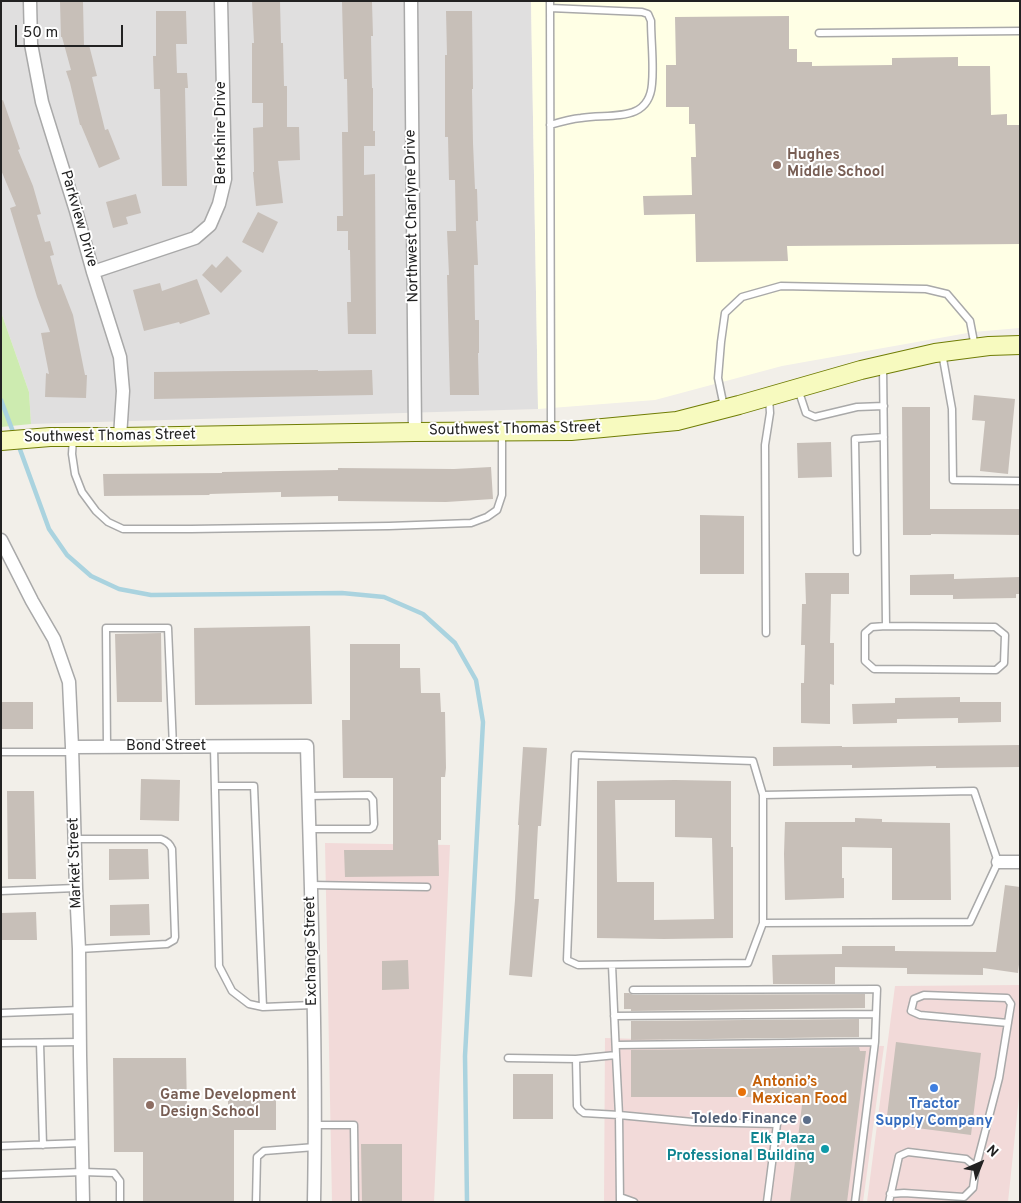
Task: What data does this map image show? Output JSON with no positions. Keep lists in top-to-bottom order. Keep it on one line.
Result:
{"streets":{"street":["Berkshire Drive","Northwest Charlyne Drive","Parkview Drive","Southwest Thomas Street","Bond Street","Market Street","Exchange Street"]},"crossings":[["Berkshire Drive","Parkview Drive"],["Northwest Charlyne Drive","Southwest Thomas Street"],["Parkview Drive","Southwest Thomas Street"],["Bond Street","Market Street"],["Bond Street","Exchange Street"]],"places":["Hughes Middle School","Tractor Supply Company","Antonio’s Mexican Food","Game Development Design School","Toledo Finance","Elk Plaza Professional Building"],"scale_bar":"50 m","north":"top right"}
